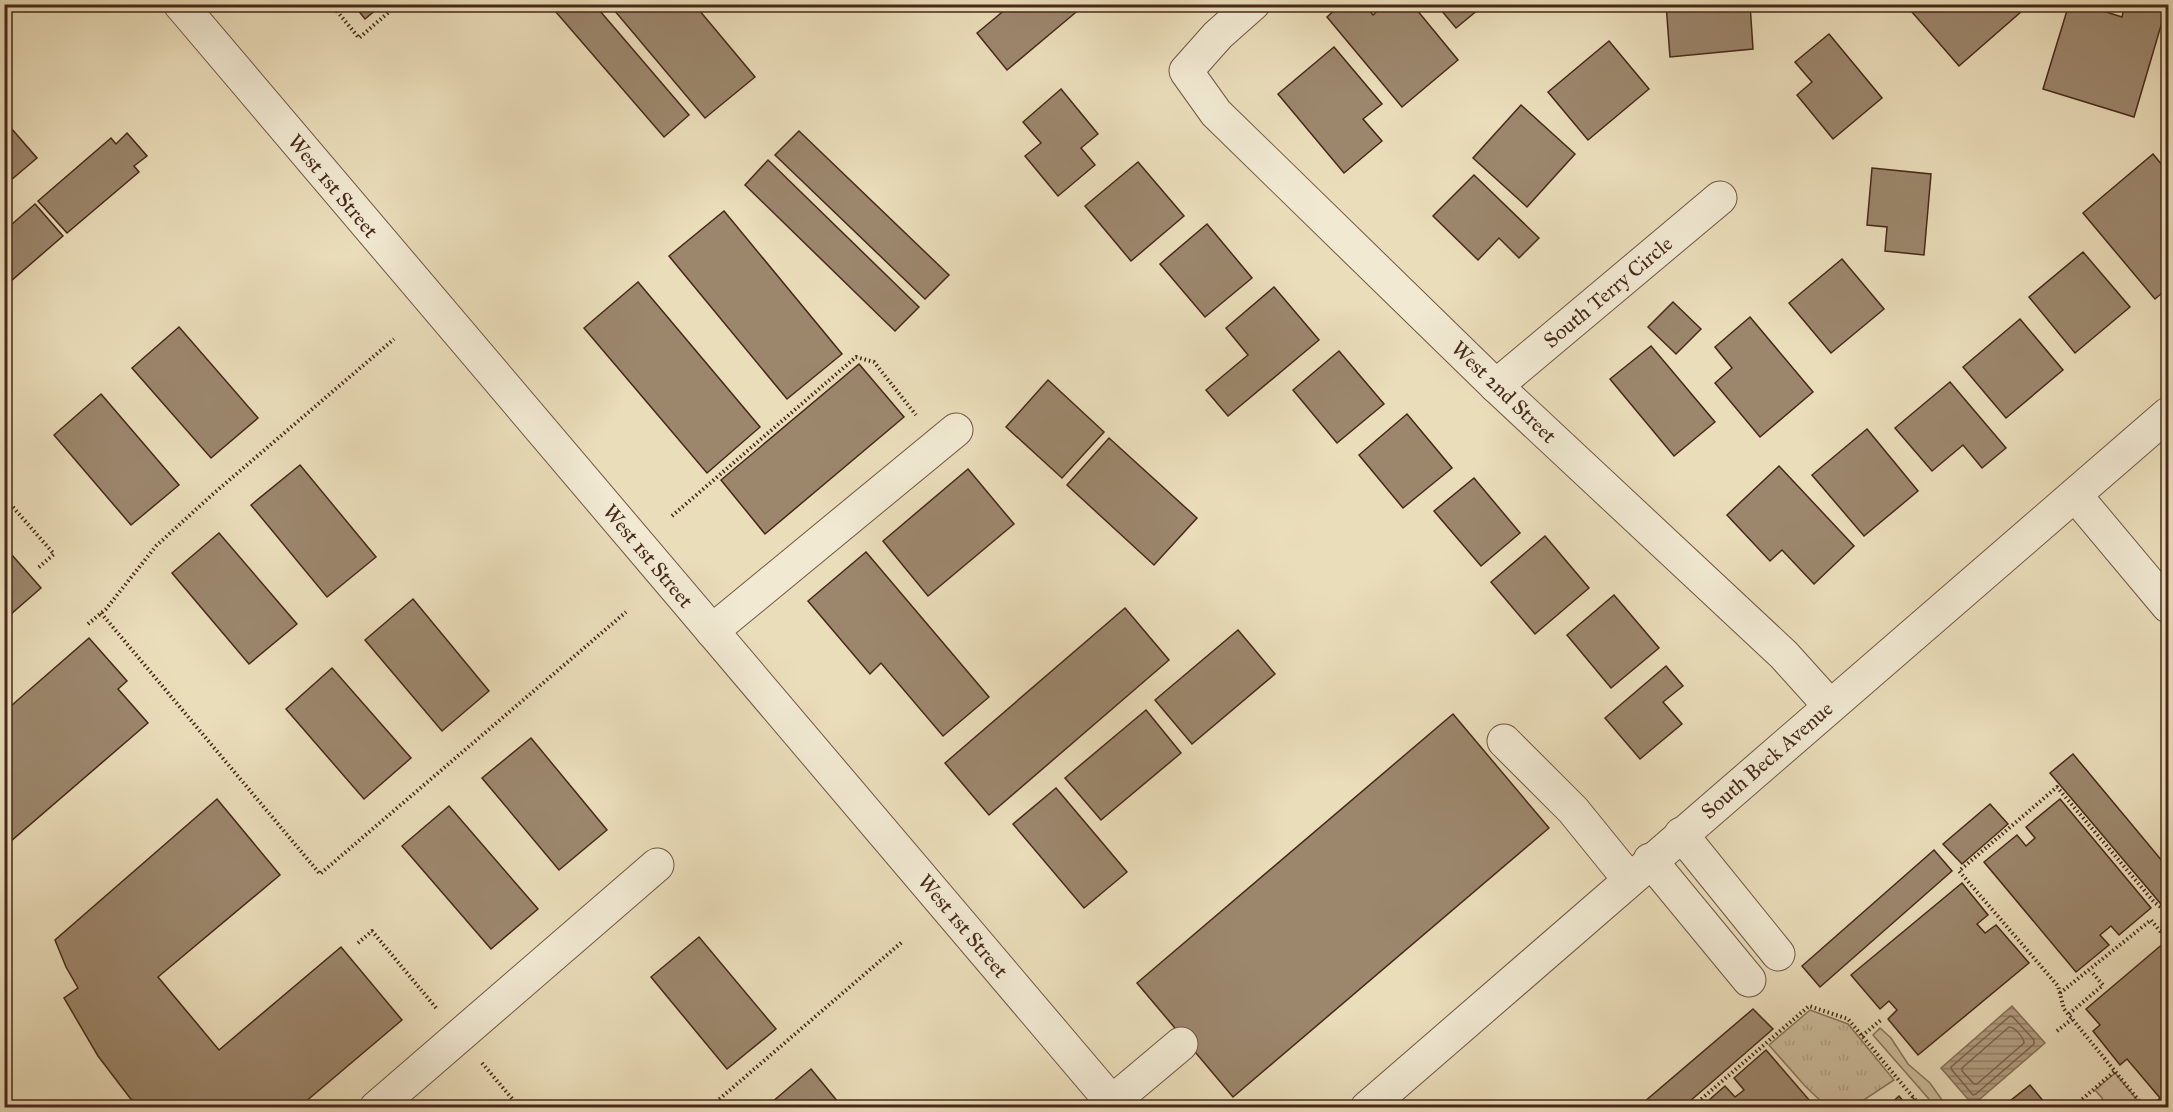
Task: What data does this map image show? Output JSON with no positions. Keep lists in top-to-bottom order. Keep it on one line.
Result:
{"streets":{"street":["West 1st Street","South Terry Circle","West 2nd Street","South Beck Avenue"]},"crossings":[["South Terry Circle","West 2nd Street"],["West 2nd Street","South Beck Avenue"]]}
